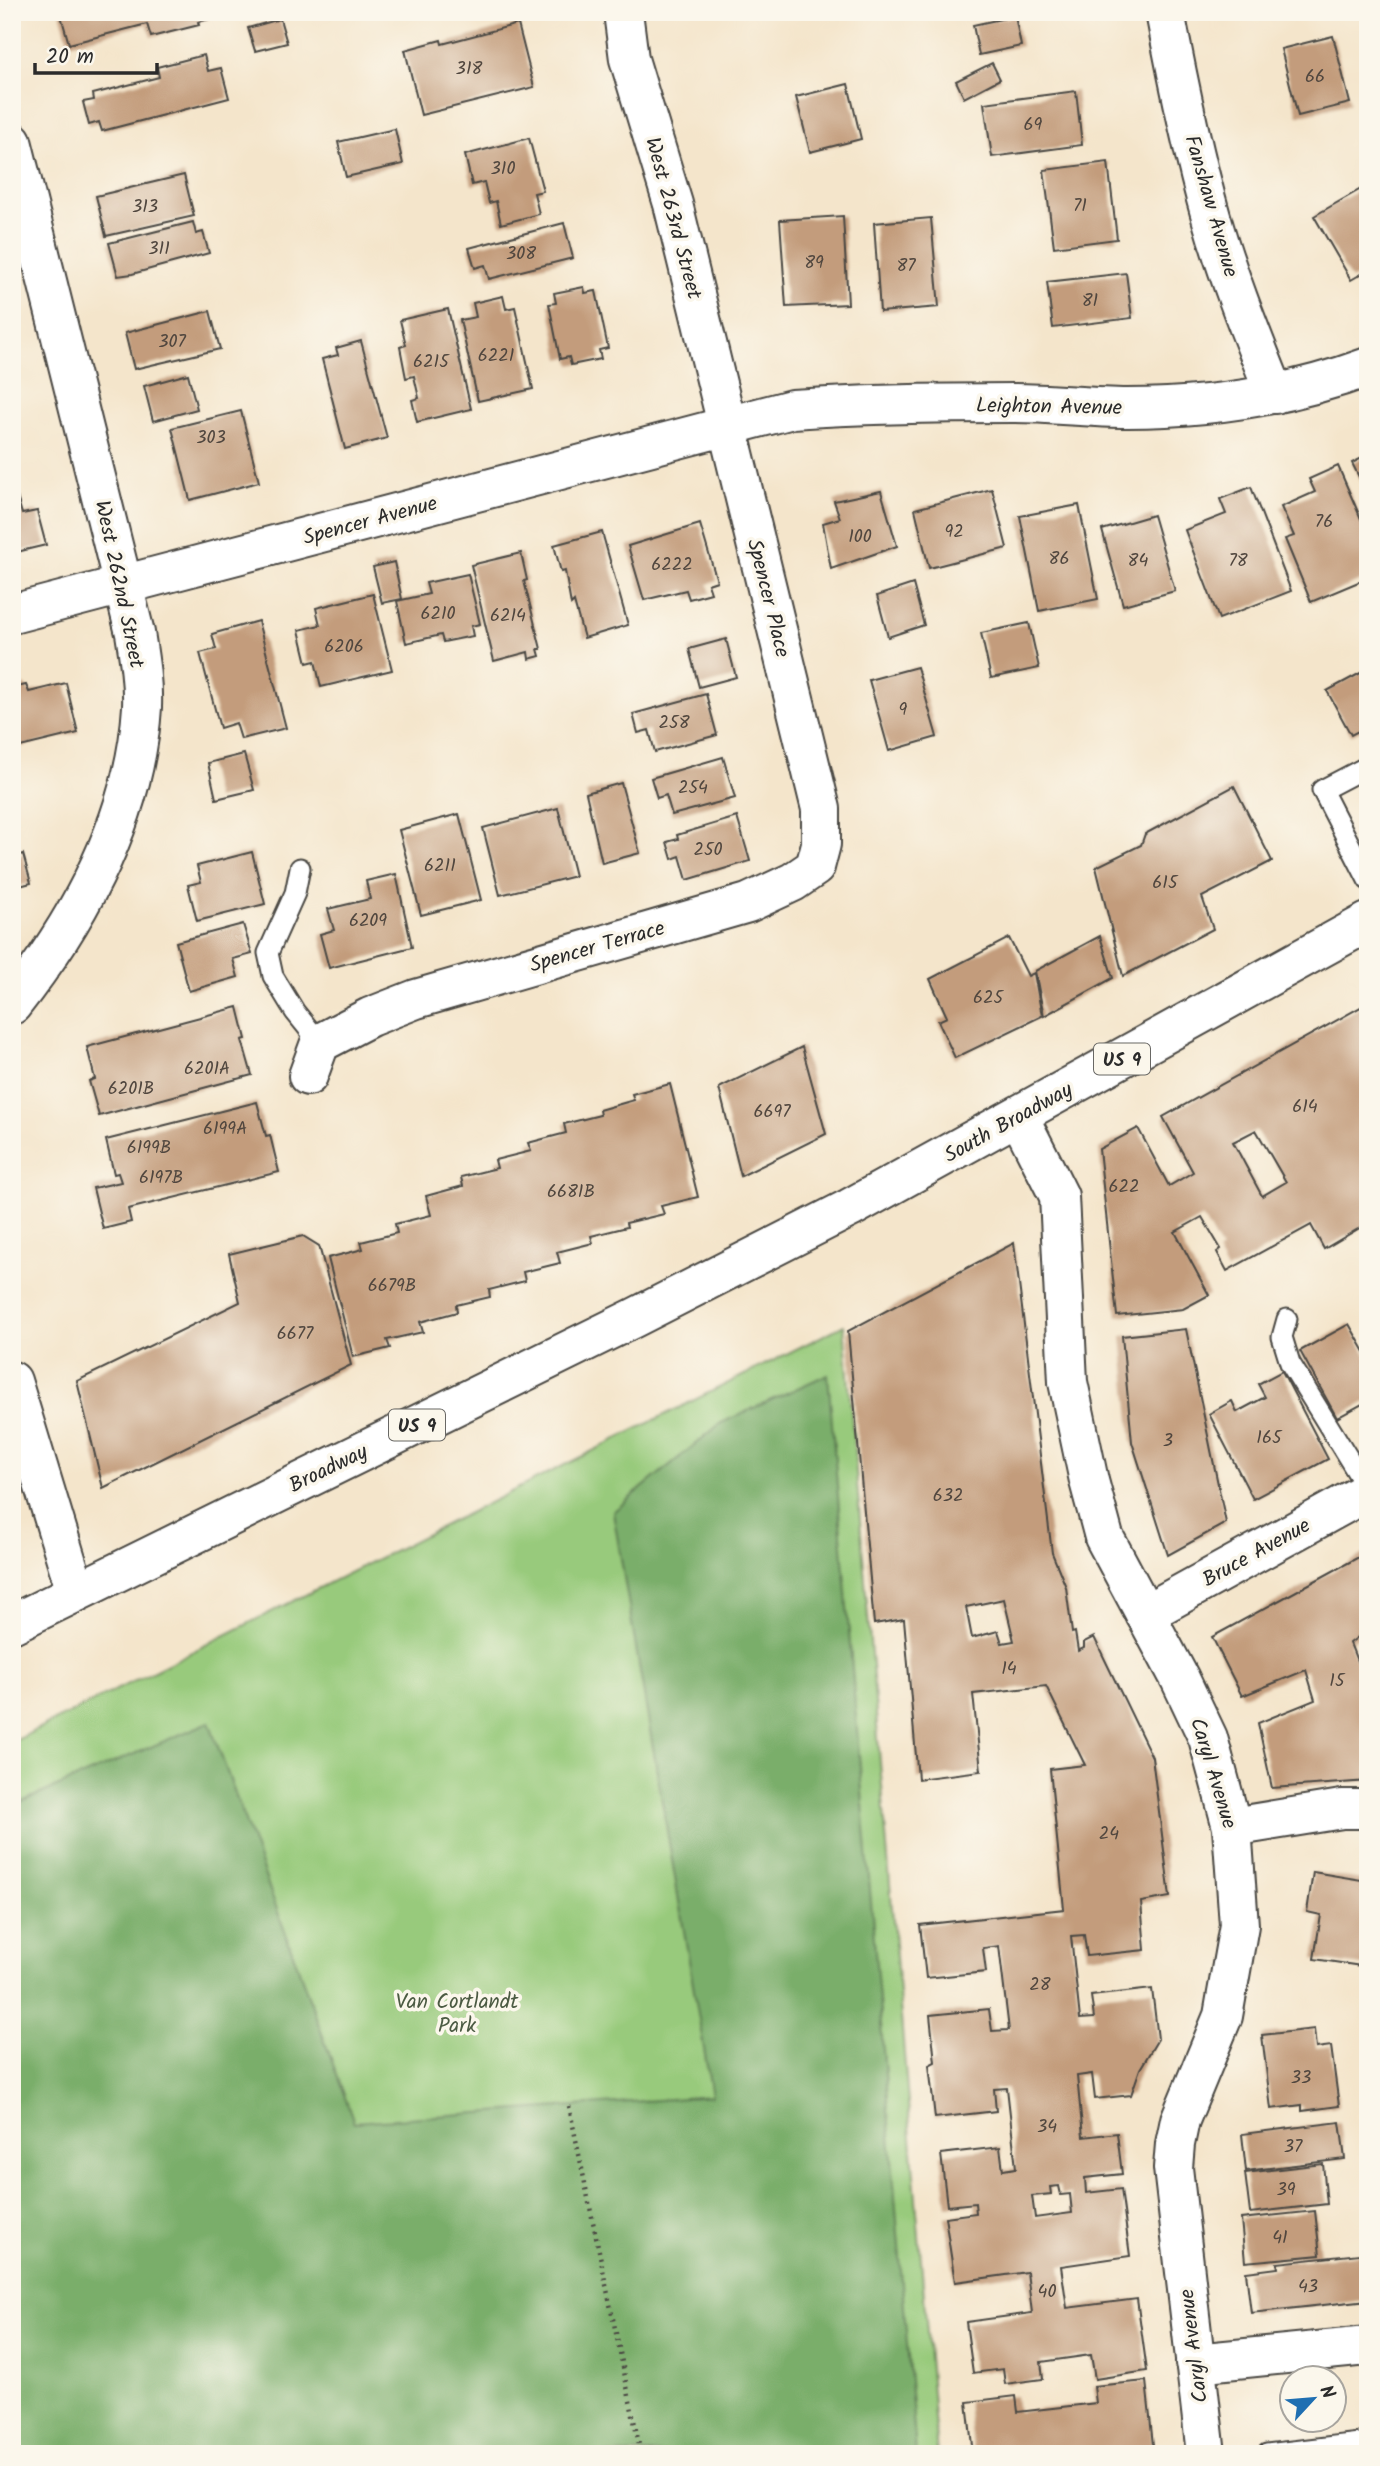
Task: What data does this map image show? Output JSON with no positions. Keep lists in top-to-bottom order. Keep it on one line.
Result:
{"streets":{"street":["Fanshaw Avenue","West 263rd Street","Leighton Avenue","Spencer Avenue","West 262nd Street","Spencer Place","Spencer Terrace","US 9","South Broadway","Broadway","Bruce Avenue","Caryl Avenue"]},"crossings":[["Fanshaw Avenue","Leighton Avenue"],["West 263rd Street","Leighton Avenue"],["West 263rd Street","Spencer Avenue"],["West 263rd Street","Spencer Place"],["Leighton Avenue","Spencer Avenue"],["Leighton Avenue","Spencer Place"],["Spencer Avenue","West 262nd Street"],["Spencer Avenue","Spencer Place"],["Spencer Place","Spencer Terrace"],["South Broadway","Broadway"],["South Broadway","Caryl Avenue"],["Bruce Avenue","Caryl Avenue"]],"parks":["Van Cortlandt Park"],"house_numbers":["318","66","69","310","71","313","311","308","89","87","81","307","6221","6215","303","76","92","100","86","84","78","6222","6210","6214","6206","9","258","254","250","6211","615","6209","625","6201A","6201B","614","6697","6199A","6199B","6197B","622","6681B","6679B","6677","165","3","632","14","15","24","28","33","34","37","39","41","43","40"],"scale_bar":"20 m","north":"top right"}
